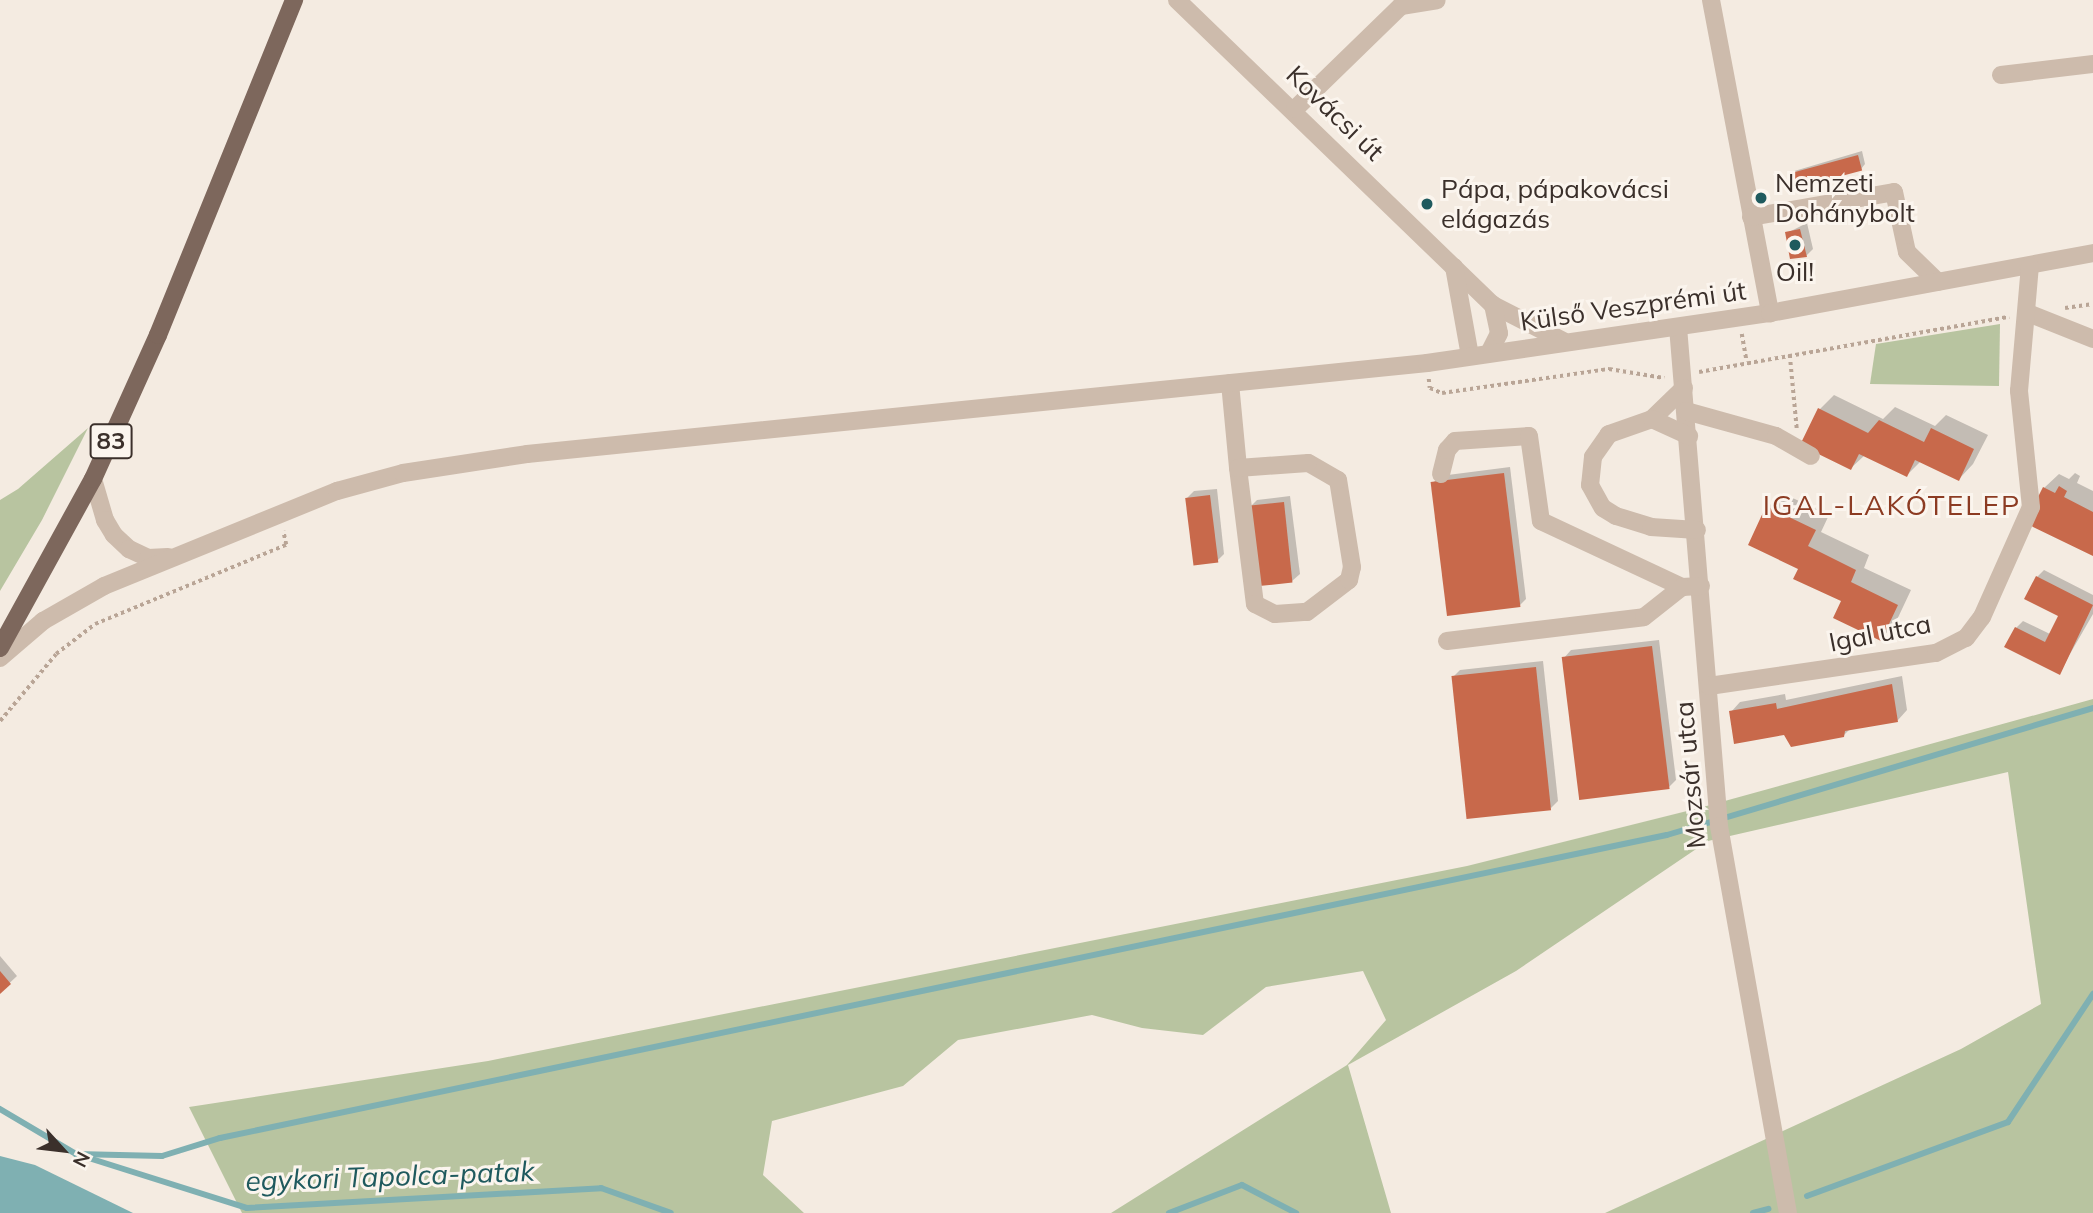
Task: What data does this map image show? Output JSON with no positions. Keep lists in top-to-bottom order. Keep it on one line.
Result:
{"streets":{"main road":["83"],"street":["Kovácsi út","Külső Veszprémi út","Igal utca","Mozsár utca"]},"crossings":[["Kovácsi út","Külső Veszprémi út"],["Külső Veszprémi út","Igal utca"],["Külső Veszprémi út","Mozsár utca"],["Igal utca","Mozsár utca"]],"districts":["IGAL-LAKÓTELEP"],"water":["egykori Tapolca-patak"],"places":["Nemzeti Dohánybolt","Pápa, pápakovácsi elágazás","Oil!"],"north":"bottom right"}
